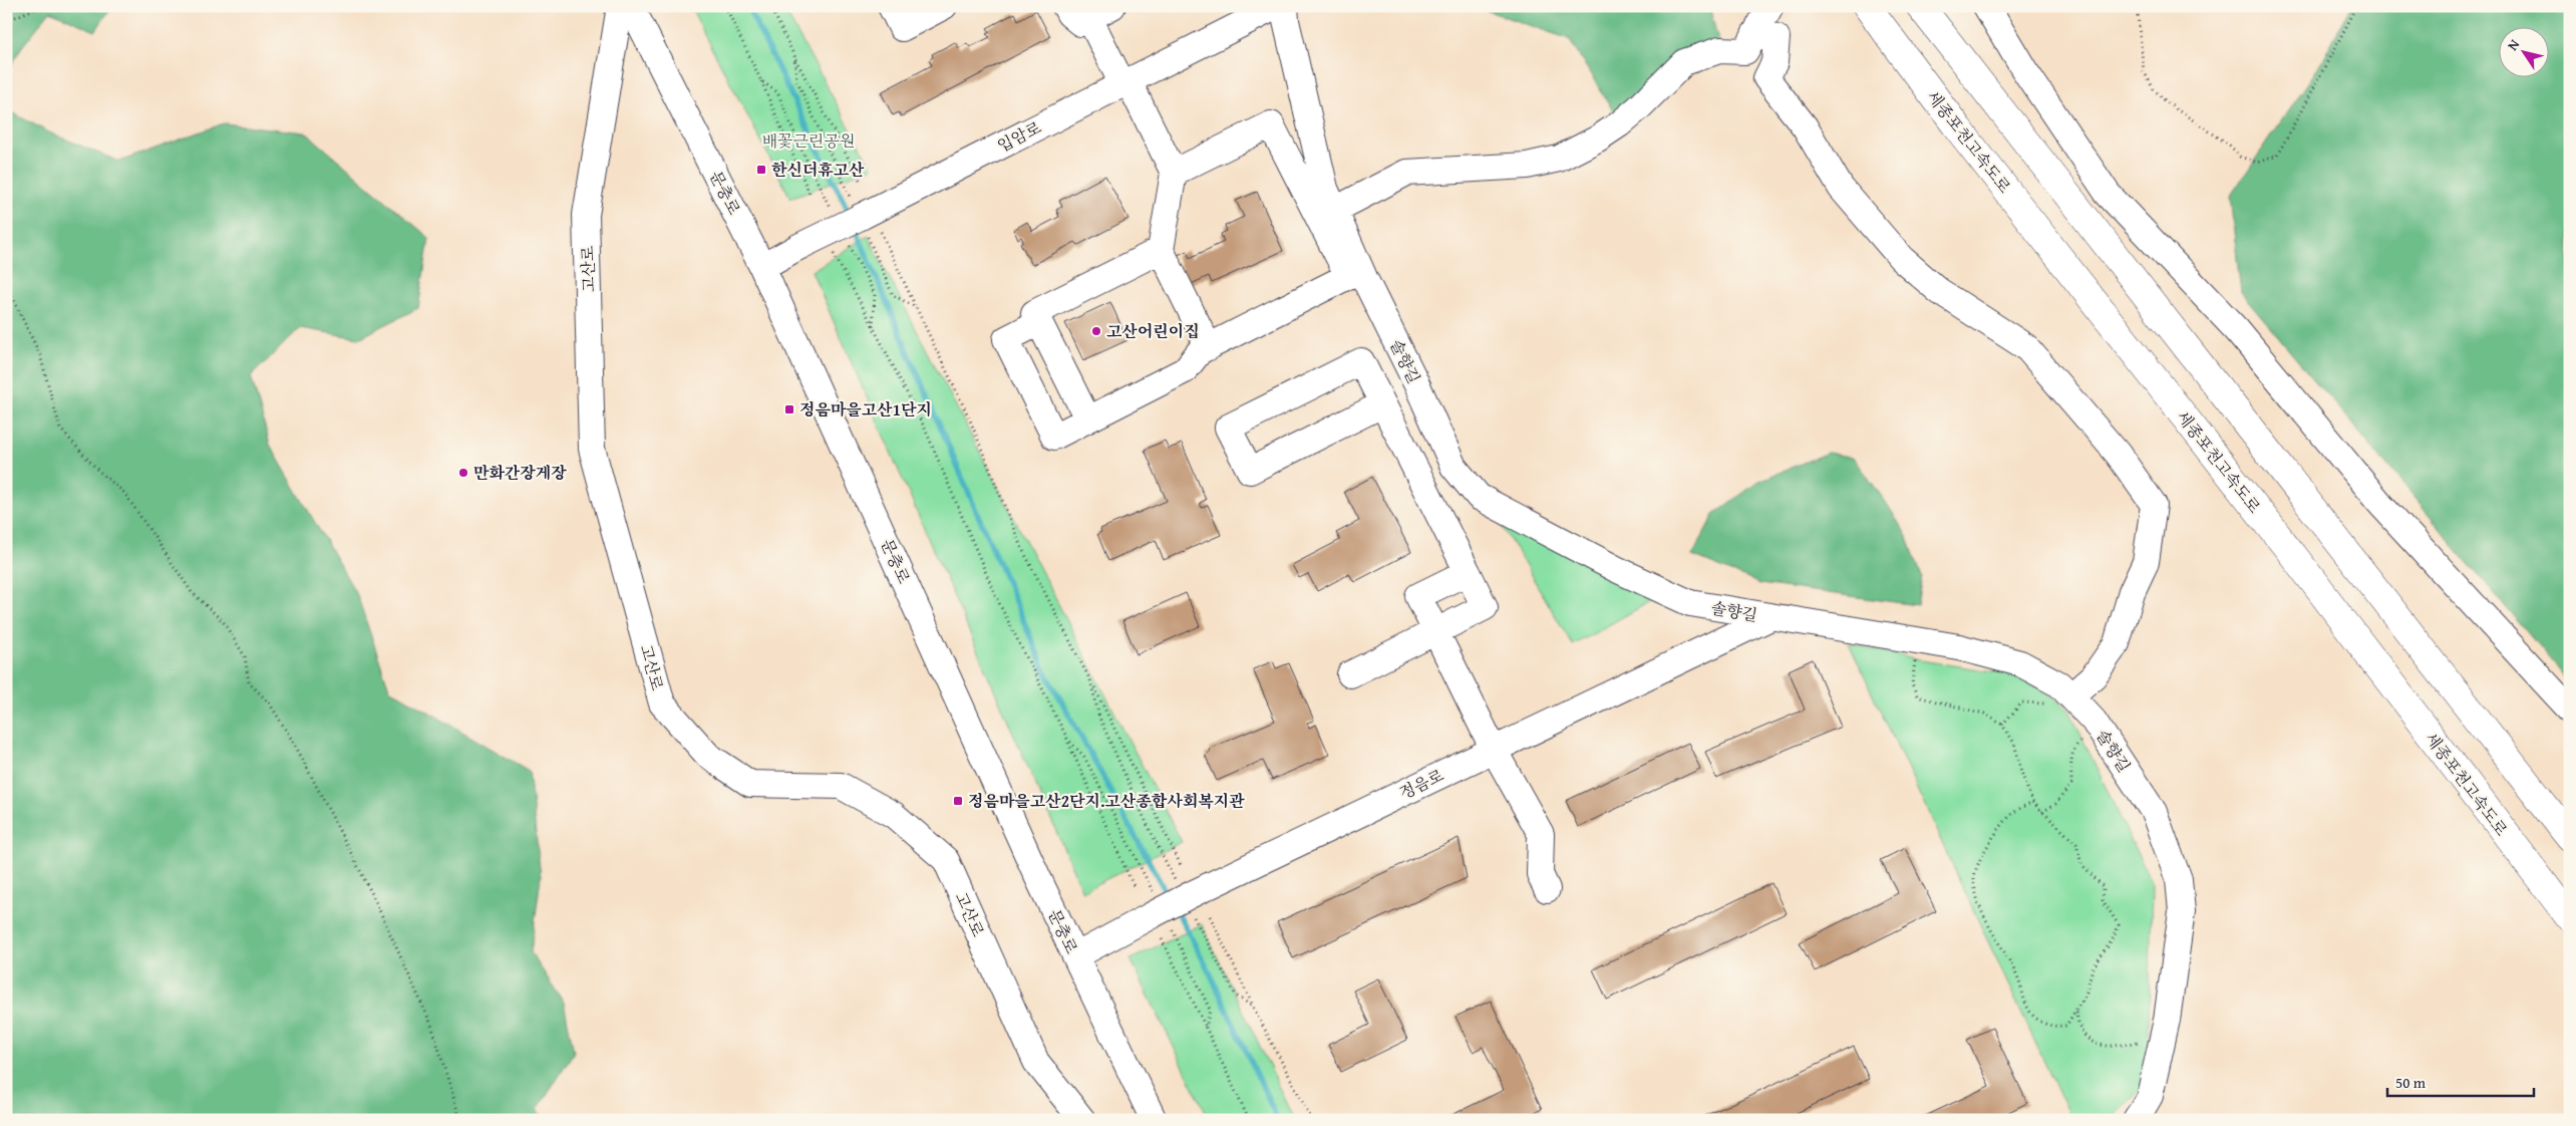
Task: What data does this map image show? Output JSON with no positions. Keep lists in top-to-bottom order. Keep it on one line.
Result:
{"streets":{"highway":["세종포천고속도로"],"street":["입암로","문충로","고산로","솔향길","정음로"]},"crossings":[["입암로","문충로"],["문충로","정음로"],["솔향길","정음로"]],"parks":["배꽃근린공원"],"places":{"transit":["한신더휴고산","정음마을고산1단지","정음마을고산2단지.고산종합사회복지관"],"other":["고산어린이집","만화간장게장"]},"scale_bar":"50 m","north":"top left"}
